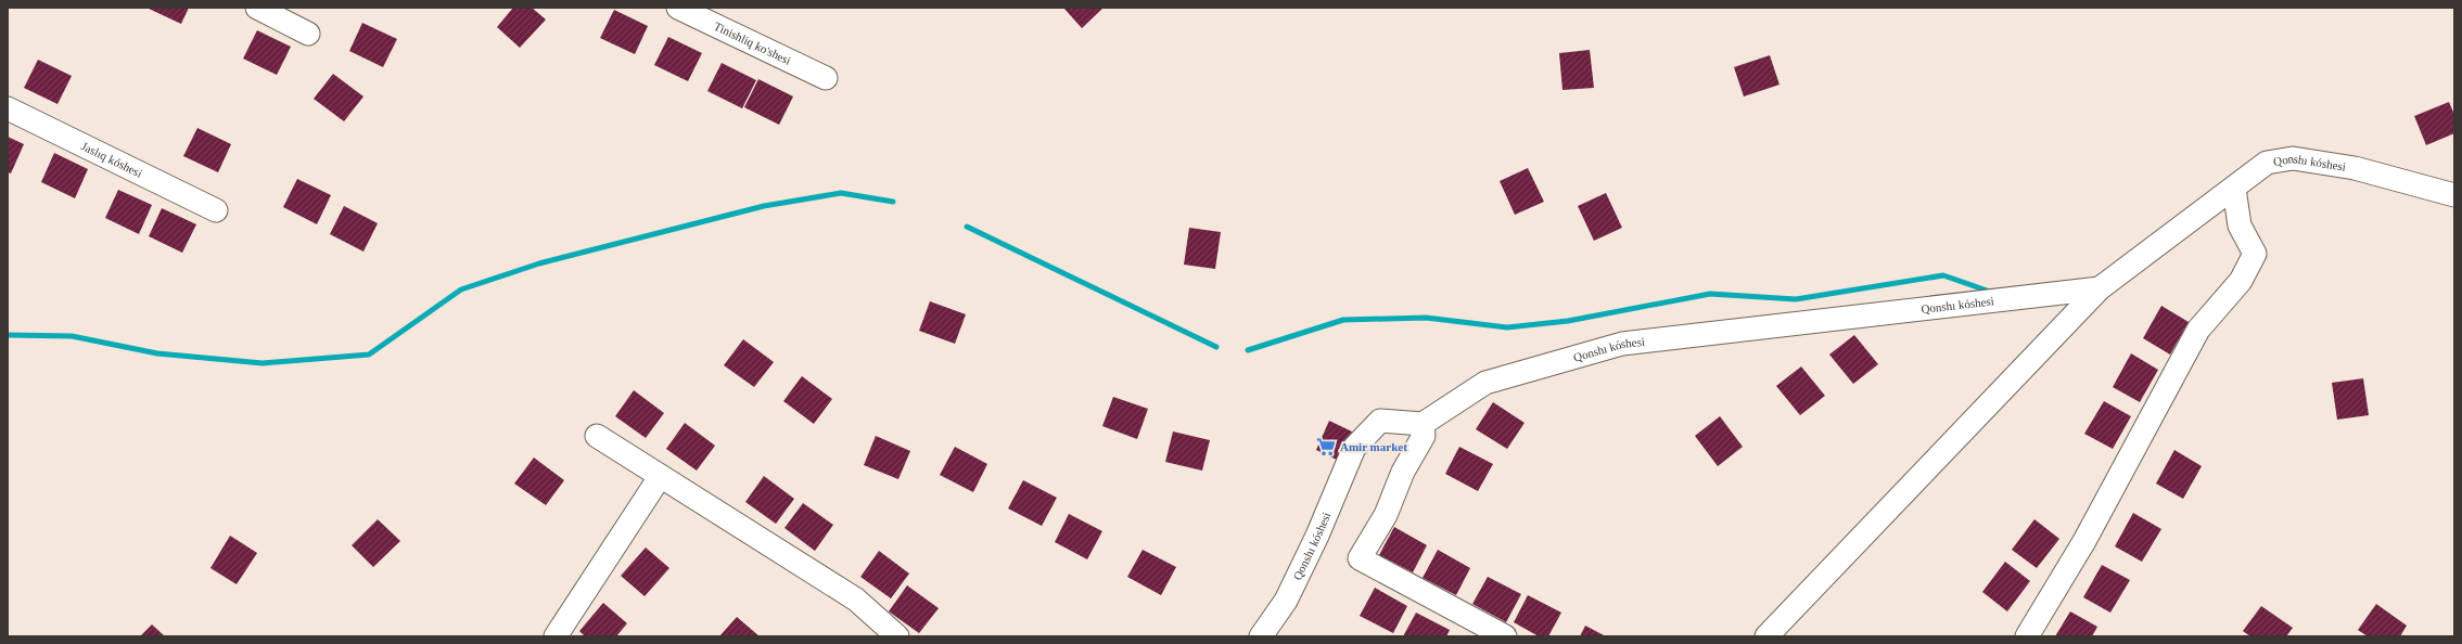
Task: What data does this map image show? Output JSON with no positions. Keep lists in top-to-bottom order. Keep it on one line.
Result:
{"streets":{"street":["Tinishliq ko'shesi","Jaslıq kóshesi","Qonshı kóshesi"]},"places":{"supermarket":["Amir market"]}}
